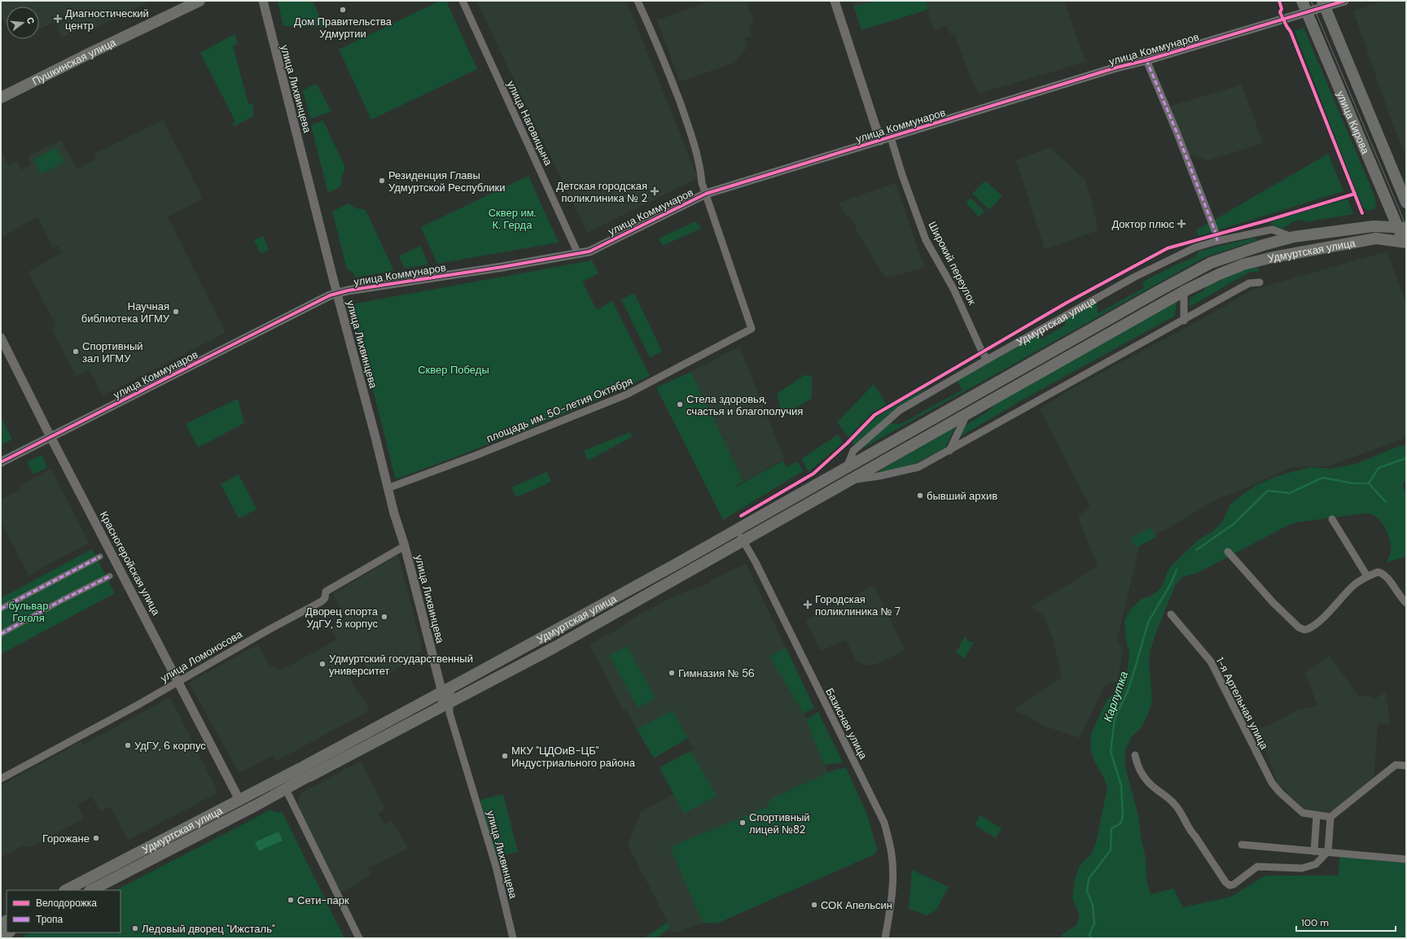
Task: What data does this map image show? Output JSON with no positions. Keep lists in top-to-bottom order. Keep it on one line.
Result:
{"streets":{"main road":["Пушкинская улица","улица Кирова","Удмуртская улица"],"street":["улица Коммунаров","улица Лихвинцева","улица Наговицына","Широкий переулок","площадь им. 50-летия Октября","Красногеройская улица","улица Ломоносова","1-я Артельная улица","Базисная улица"]},"crossings":[["улица Коммунаров","улица Лихвинцева"],["улица Коммунаров","улица Наговицына"],["улица Коммунаров","улица Кирова"],["улица Коммунаров","Широкий переулок"],["улица Коммунаров","площадь им. 50-летия Октября"],["улица Коммунаров","Красногеройская улица"],["улица Лихвинцева","Удмуртская улица"],["улица Лихвинцева","площадь им. 50-летия Октября"],["улица Лихвинцева","улица Ломоносова"],["улица Кирова","Удмуртская улица"],["Удмуртская улица","Широкий переулок"],["Удмуртская улица","Красногеройская улица"],["Удмуртская улица","Базисная улица"],["Красногеройская улица","улица Ломоносова"]],"water":["Карлутка"],"parks":["Сквер им. К. Герда","Сквер Победы","бульвар Гоголя"],"places":{"other":["Дом Правительства Удмуртии","Резиденция Главы Удмуртской Республики","Научная библиотека ИГМУ","Спортивный зал ИГМУ","Стела здоровья, счастья и благополучия","бывший архив","Дворец спорта УдГУ, 5 корпус","Удмуртский государственный университет","Гимназия № 56","УдГУ, 6 корпус","МКУ \"ЦДОиВ-ЦБ\" Индустриального района","Спортивный лицей №82","Горожане","Сети-парк","СОК Апельсин","Ледовый дворец \"Ижсталь\""],"health":["Диагностический центр","Детская городская поликлиника № 2","Доктор плюс","Городская поликлиника № 7"]},"legend":["Велодорожка","Тропа"],"scale_bar":"100 m","north":"right"}
